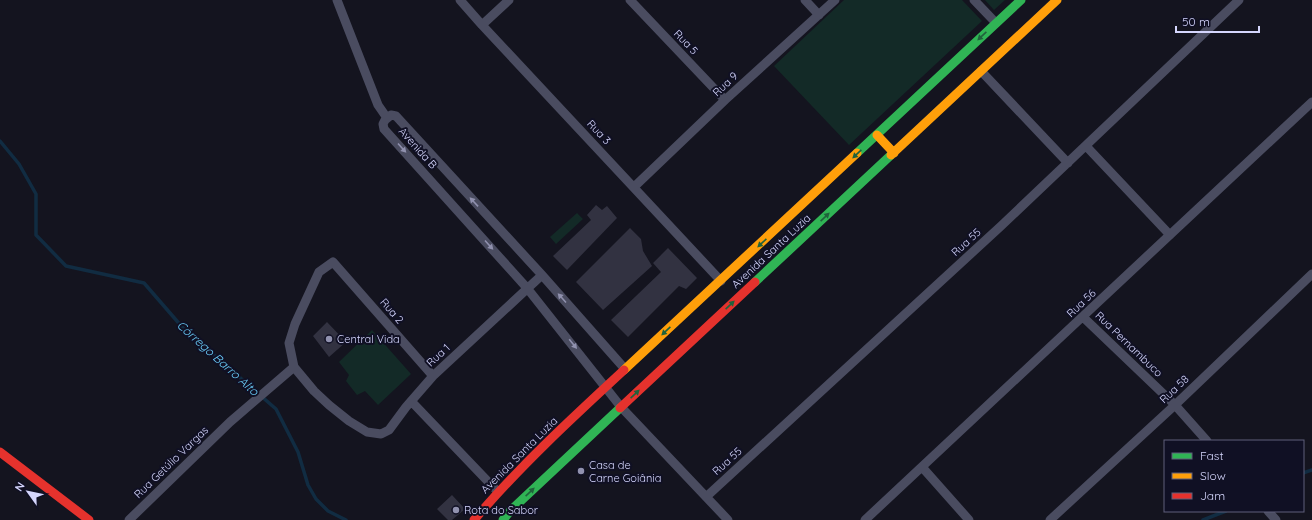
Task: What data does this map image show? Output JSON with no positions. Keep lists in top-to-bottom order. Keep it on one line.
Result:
{"streets":{"street":["Rua 5","Rua 9","Rua 3","Avenida B","Rua 55","Avenida Santa Luzia","Rua 56","Rua 2","Rua Pernambuco","Rua 1","Rua 58","Rua Getúlio Vargas"]},"crossings":[["Rua 5","Rua 9"],["Rua 9","Rua 3"],["Rua 3","Avenida Santa Luzia"],["Avenida B","Rua 55"],["Avenida B","Avenida Santa Luzia"],["Avenida B","Rua 1"],["Rua 56","Rua Pernambuco"],["Rua 2","Rua 1"],["Rua 2","Rua Getúlio Vargas"],["Rua Pernambuco","Rua 58"],["Rua 1","Rua Getúlio Vargas"]],"water":["Córrego Barro Alto"],"places":["Central Vida","Casa de Carne Goiânia","Rota do Sabor"],"legend":["Fast","Slow","Jam"],"scale_bar":"50 m","north":"top left"}
